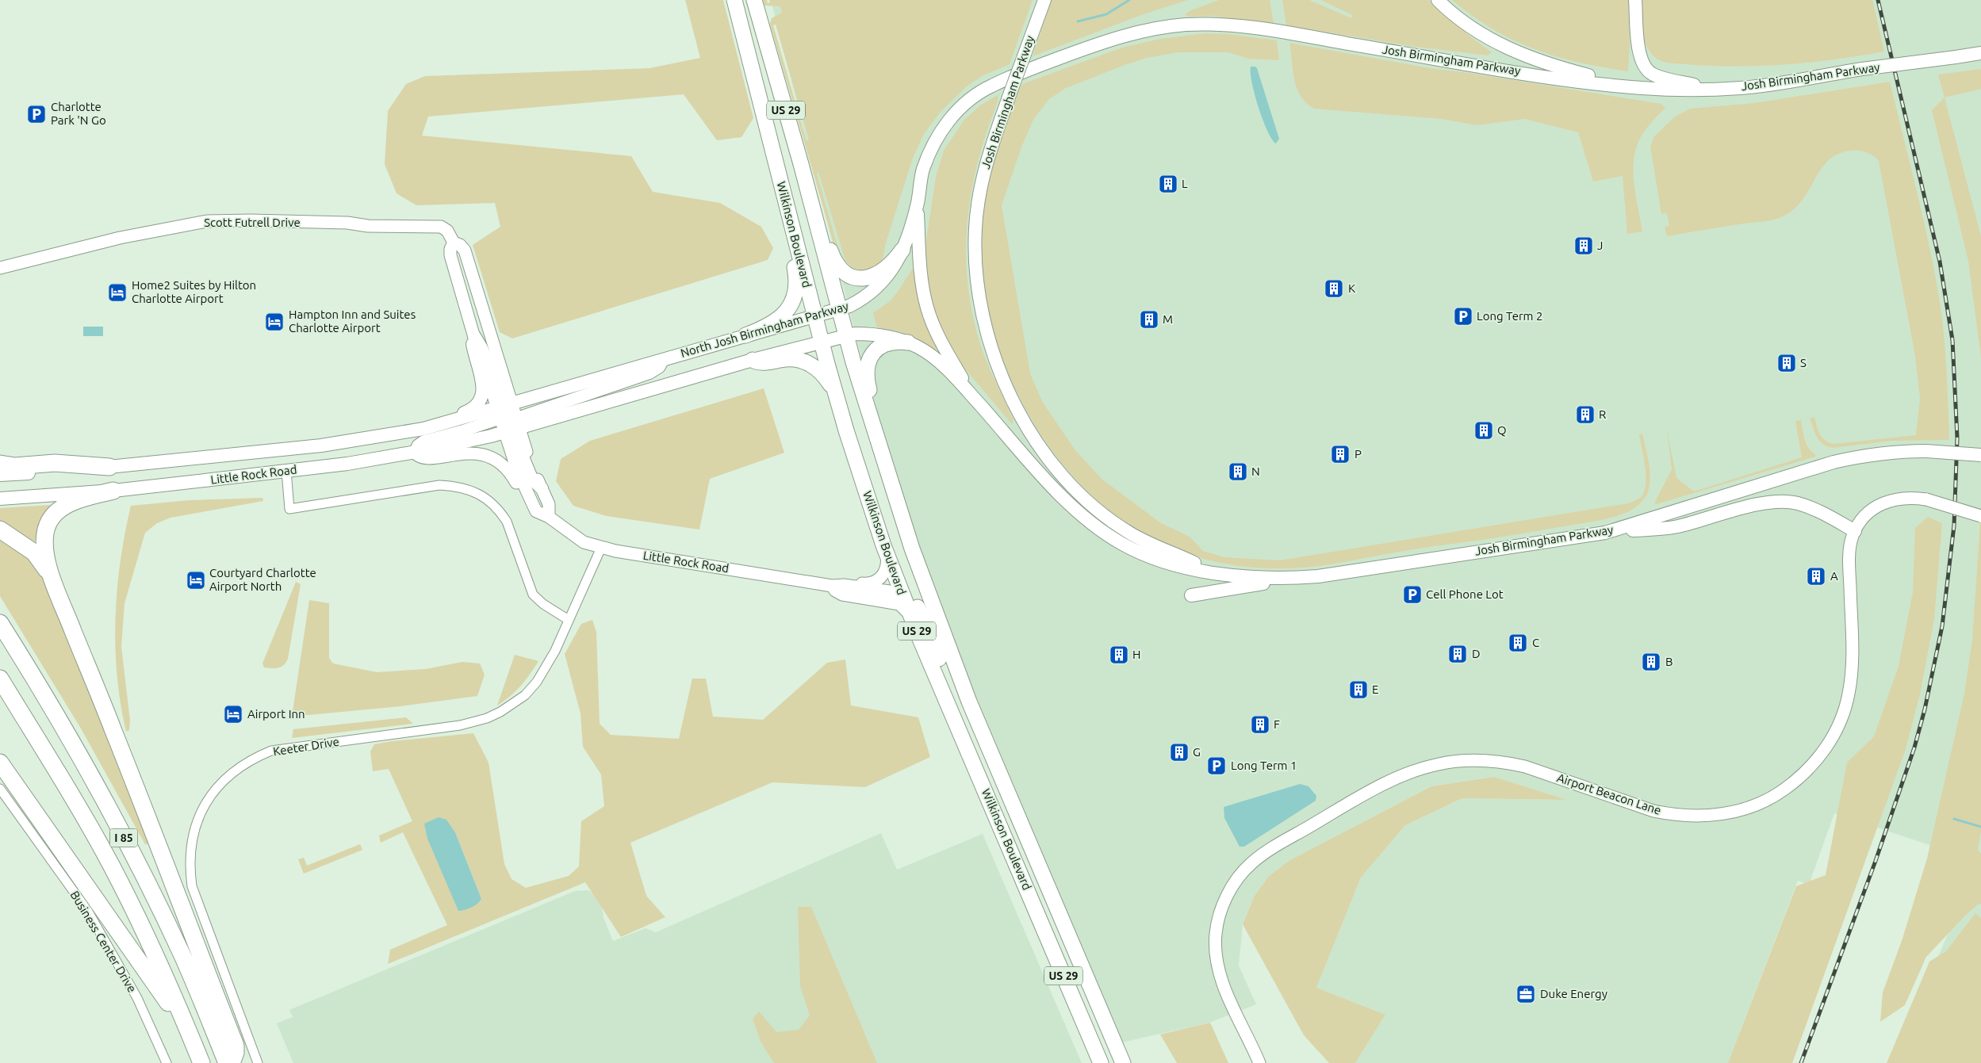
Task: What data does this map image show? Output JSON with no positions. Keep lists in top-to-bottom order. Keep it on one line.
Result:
{"streets":{"highway":["I 85"],"main road":["Josh Birmingham Parkway","US 29","Wilkinson Boulevard","North Josh Birmingham Parkway","Little Rock Road"],"street":["Scott Futrell Drive","Keeter Drive","Airport Beacon Lane","Business Center Drive"]},"crossings":[["Josh Birmingham Parkway","North Josh Birmingham Parkway"],["Scott Futrell Drive","North Josh Birmingham Parkway"],["Scott Futrell Drive","Little Rock Road"],["Wilkinson Boulevard","North Josh Birmingham Parkway"],["Wilkinson Boulevard","Little Rock Road"],["North Josh Birmingham Parkway","Little Rock Road"],["Little Rock Road","Keeter Drive"]],"places":{"parking":["Charlotte Park 'N Go","Long Term 2","Cell Phone Lot","Long Term 1"],"building":["L","J","K","M","S","R","Q","P","N","A","C","D","H","B","E","F","G"],"hotel":["Home2 Suites by Hilton Charlotte Airport","Hampton Inn and Suites Charlotte Airport","Courtyard Charlotte Airport North","Airport Inn"],"office":["Duke Energy"]}}
